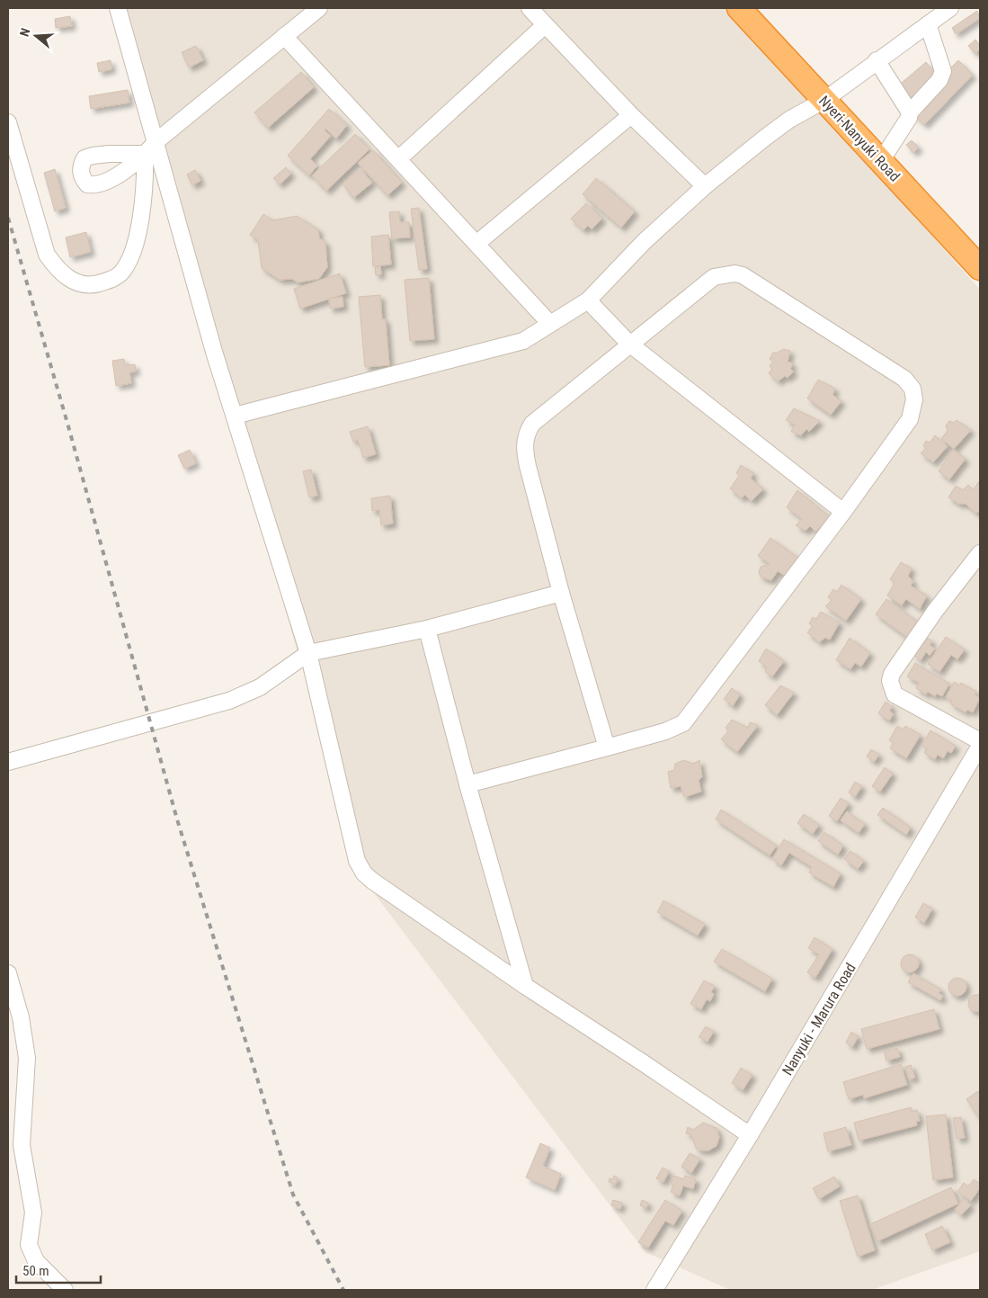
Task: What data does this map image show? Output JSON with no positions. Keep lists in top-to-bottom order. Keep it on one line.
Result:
{"streets":{"highway":["Nyeri-Nanyuki Road"],"street":["Nanyuki - Marura Road"]},"scale_bar":"50 m","north":"left"}
